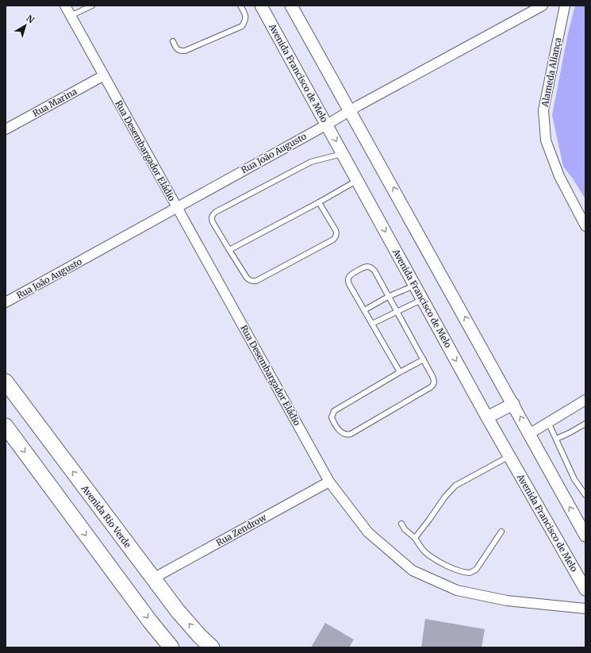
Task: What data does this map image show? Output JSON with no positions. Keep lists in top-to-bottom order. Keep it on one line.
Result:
{"streets":{"main road":["Avenida Rio Verde"],"street":["Alameda Aliança","Avenida Francisco de Melo","Rua Marina","Rua Desembargador Eládio","Rua João Augusto","Rua Zendrow"]},"crossings":[["Avenida Francisco de Melo","Rua João Augusto"],["Rua Marina","Rua Desembargador Eládio"],["Rua Desembargador Eládio","Rua João Augusto"],["Rua Desembargador Eládio","Rua Zendrow"],["Avenida Rio Verde","Rua Zendrow"]],"north":"top right"}
